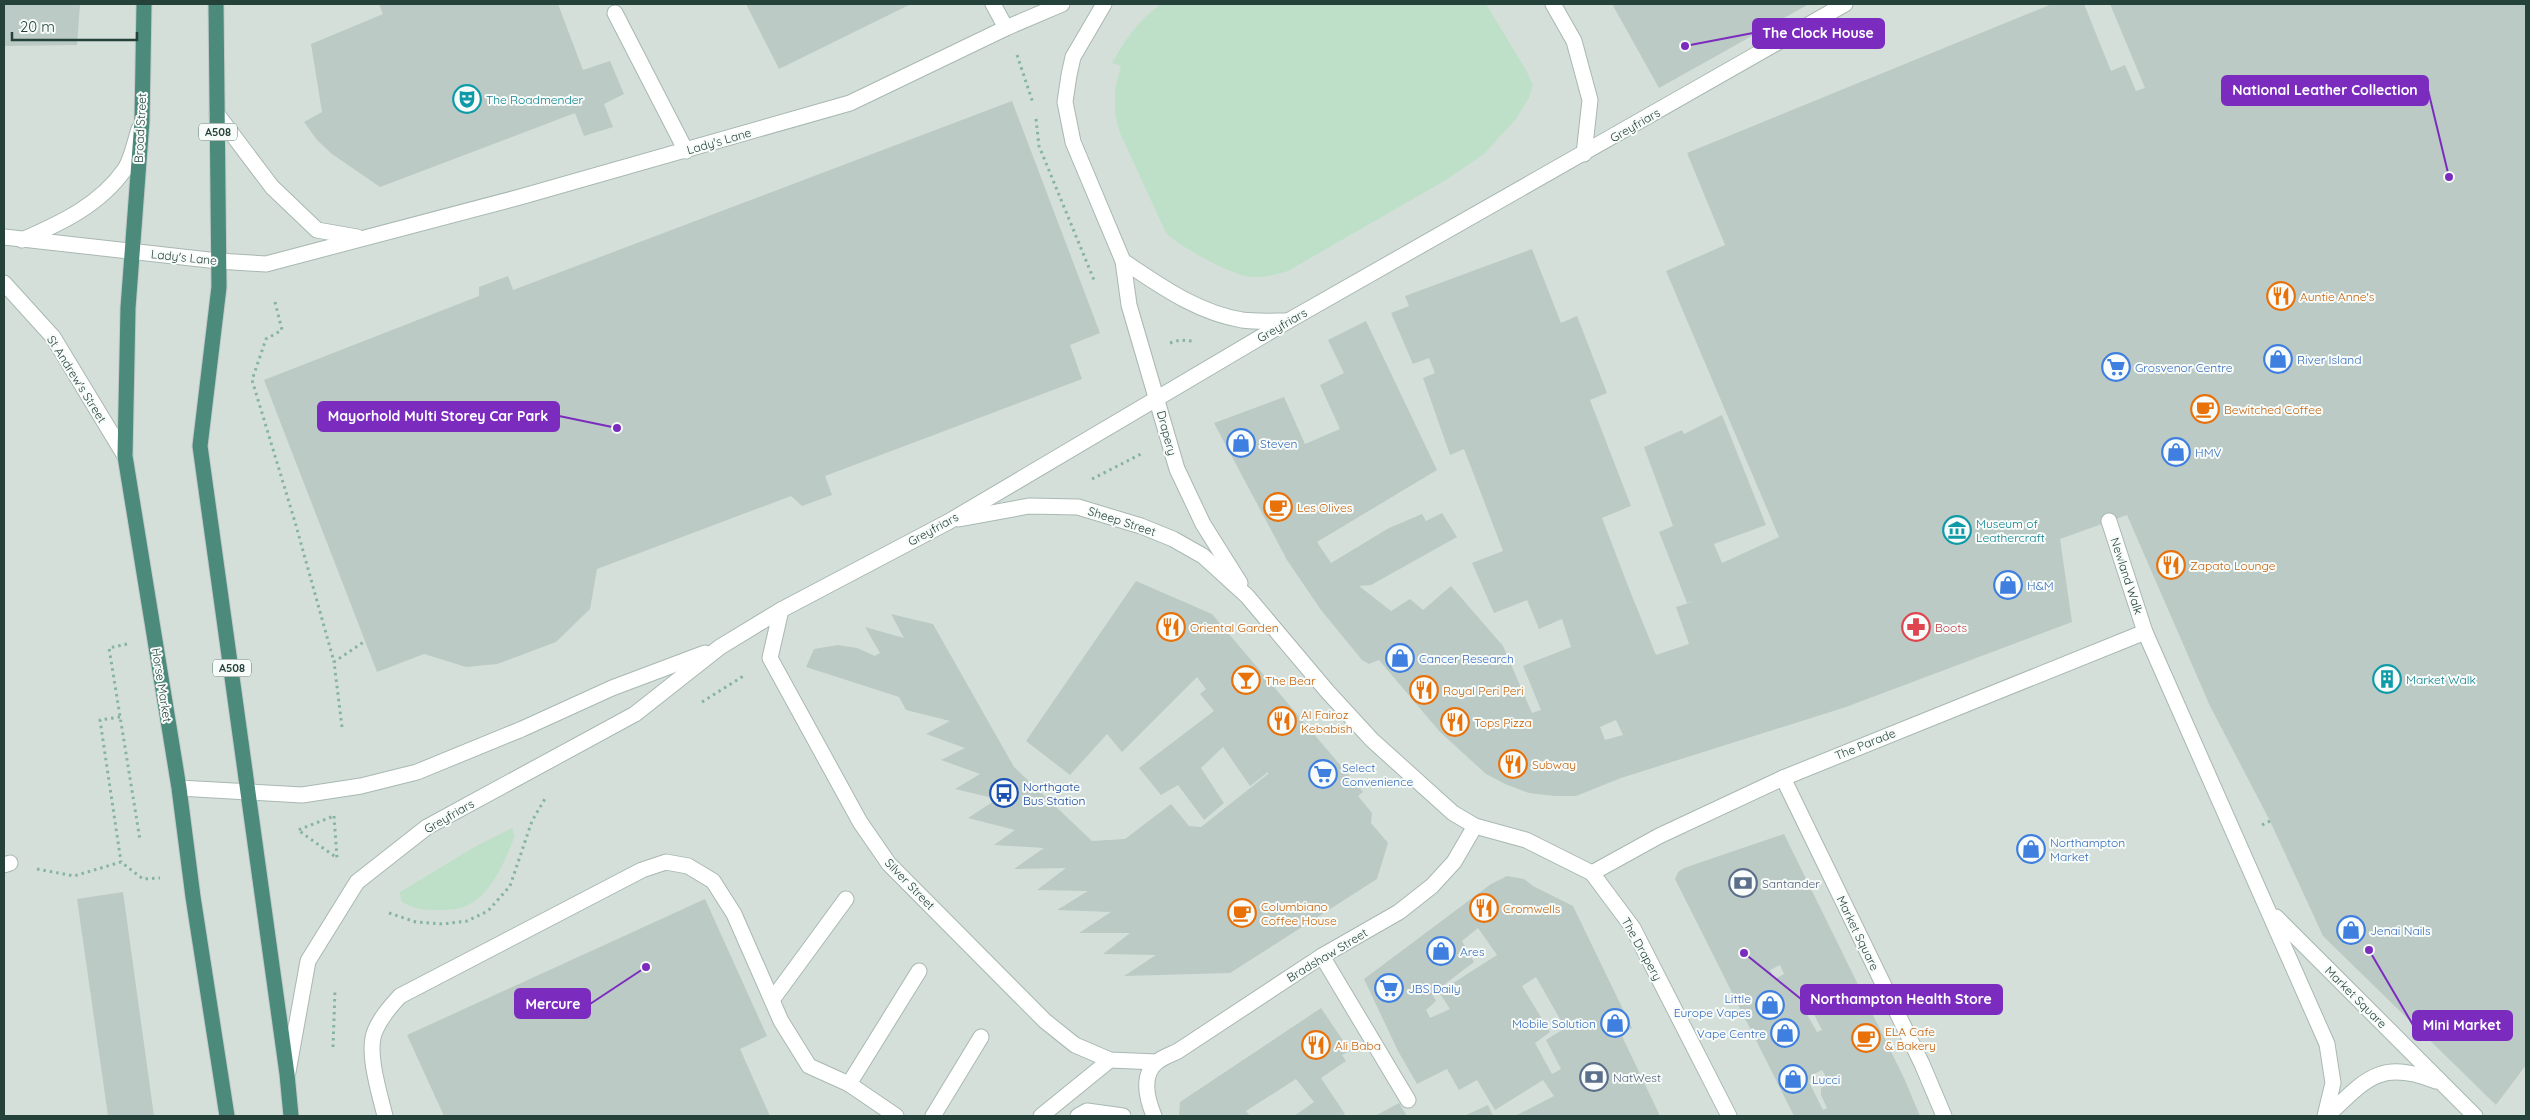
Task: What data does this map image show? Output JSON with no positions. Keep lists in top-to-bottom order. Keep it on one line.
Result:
{"streets":{"highway":["Broad Street","A508","Horse Market"],"street":["Greyfriars","Lady's Lane","St Andrew's Street","Drapery","Sheep Street","Newland Walk","The Parade","Silver Street","Market Square","The Drapery","Bradshaw Street"]},"crossings":[["Greyfriars","A508"],["Greyfriars","Drapery"],["Greyfriars","Sheep Street"],["Greyfriars","Horse Market"],["Broad Street","Lady's Lane"],["Broad Street","Horse Market"],["A508","Lady's Lane"],["Lady's Lane","Horse Market"],["St Andrew's Street","Horse Market"],["Drapery","Sheep Street"],["Sheep Street","The Drapery"],["Sheep Street","Bradshaw Street"],["Newland Walk","The Parade"],["Newland Walk","Market Square"],["The Parade","Market Square"],["The Parade","The Drapery"],["Silver Street","Bradshaw Street"],["The Drapery","Bradshaw Street"]],"places":{"other":["The Clock House","National Leather Collection","Mayorhold Multi Storey Car Park","Mini Market","Northampton Health Store","Mercure"],"theatre":["The Roadmender"],"restaurant":["Auntie Anne's","Zapato Lounge","Oriental Garden","Royal Peri Peri","Al Fairoz Kebabish","Tops Pizza","Subway","Cromwells","Ali Baba"],"shop":["River Island","Steven","HMV","H&M","Cancer Research","Northampton Market","Jenai Nails","Ares","Little Europe Vapes","Mobile Solution","Vape Centre","Lucci"],"supermarket":["Grosvenor Centre","Select Convenience","JBS Daily"],"cafe":["Bewitched Coffee","Les Olives","Columbiano Coffee House","ELA Cafe & Bakery"],"museum":["Museum of Leathercraft"],"pharmacy":["Boots"],"building":["Market Walk"],"bar":["The Bear"],"bus stop":["Northgate Bus Station"],"bank":["Santander","NatWest"]},"scale_bar":"20 m"}
